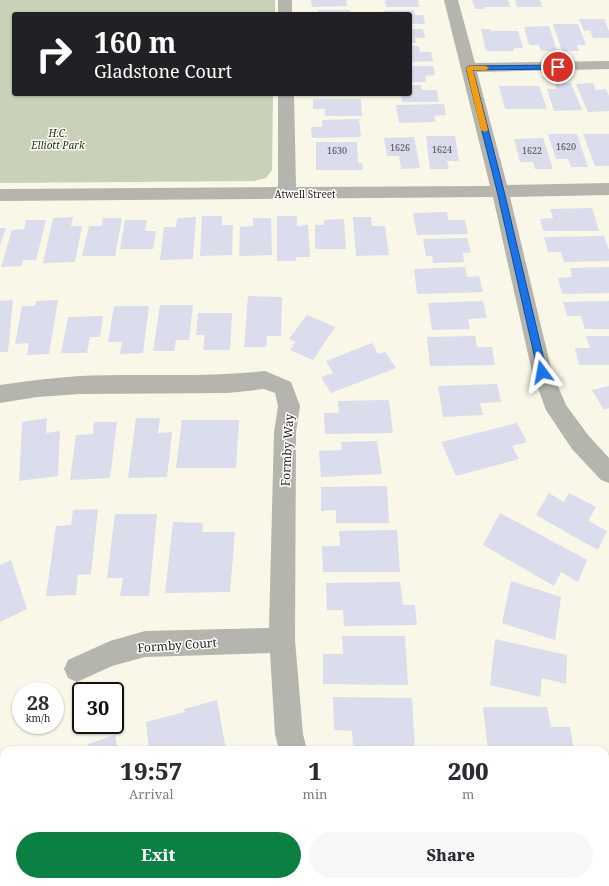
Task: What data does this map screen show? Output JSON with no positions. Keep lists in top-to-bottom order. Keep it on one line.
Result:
{"streets":{"street":["Atwell Street","Formby Way","Formby Court"]},"crossings":[["Formby Way","Formby Court"]],"parks":["H.C. Elliott Park"],"house_numbers":["1620","1626","1624","1630","1622"],"page":{"turn":["160 m","Gladstone Court"],"speed":"28 km/h","limit":"30","eta":["19:57","Arrival","1","min","200","m"],"buttons":["Exit","Share"]}}
